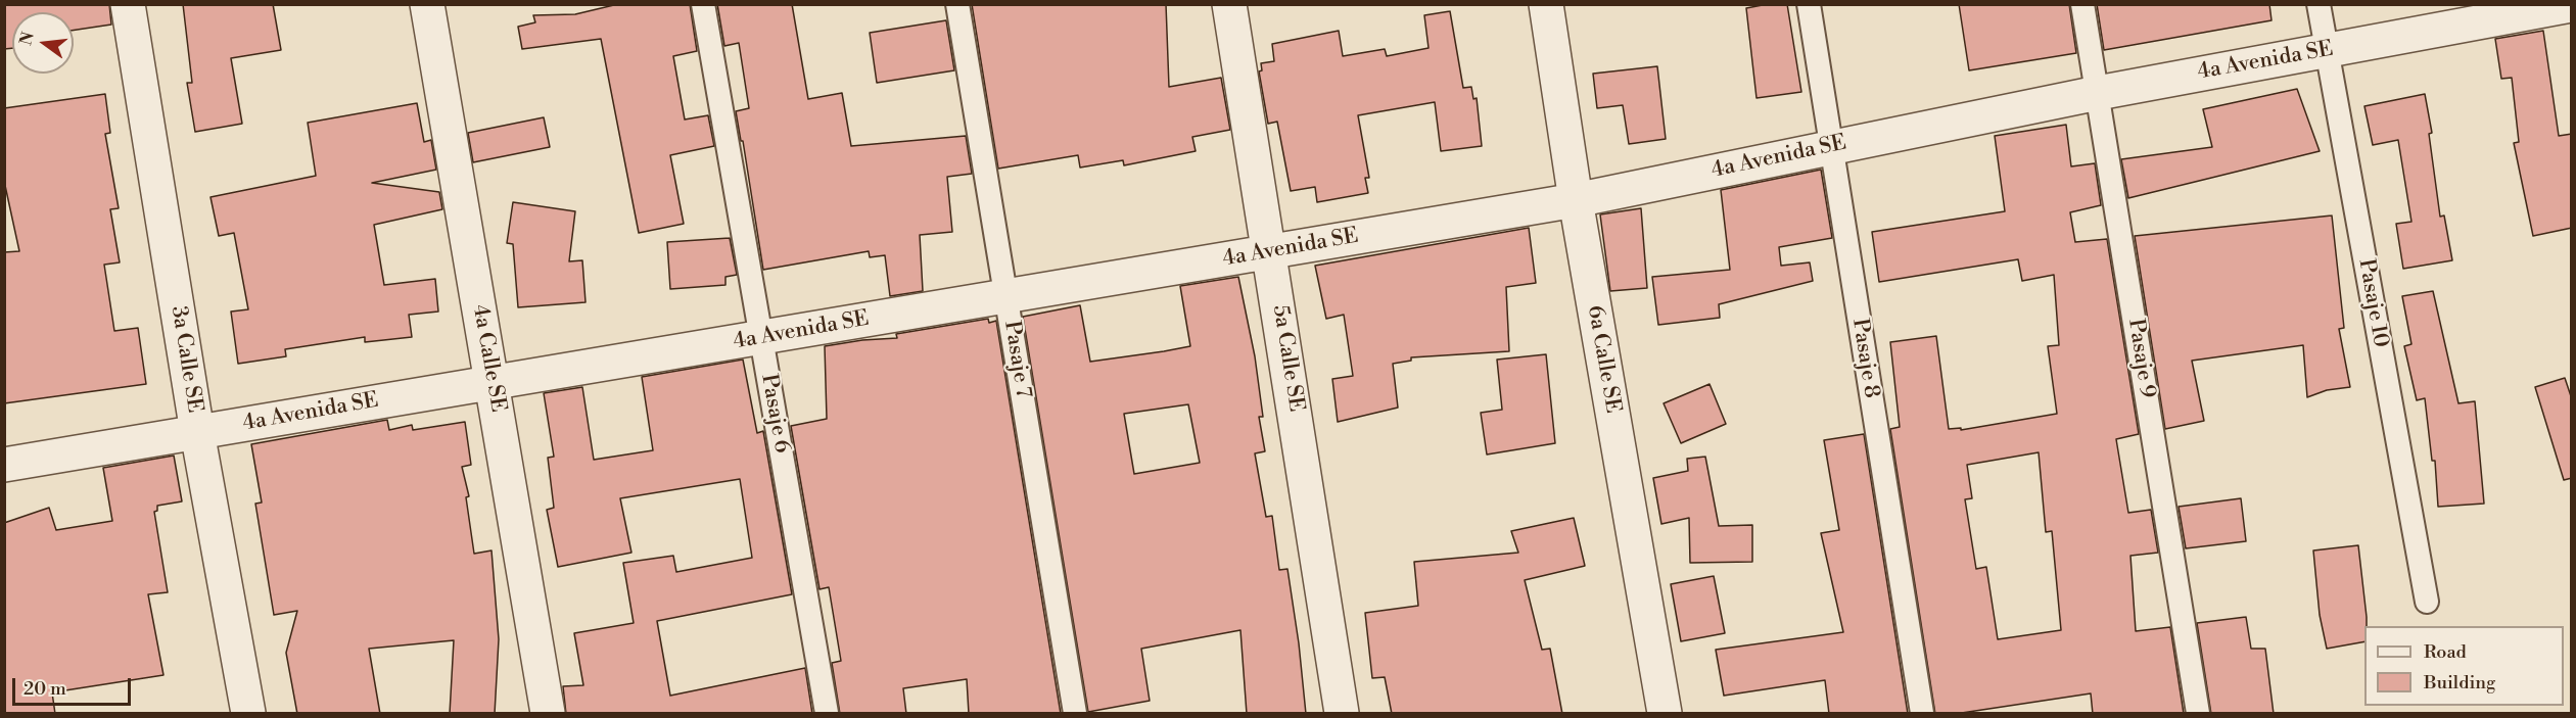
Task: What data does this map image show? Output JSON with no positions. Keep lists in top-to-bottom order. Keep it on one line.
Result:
{"streets":{"street":["4a Avenida SE","4a Calle SE","5a Calle SE","3a Calle SE","6a Calle SE"],"lane":["Pasaje 10","Pasaje 8","Pasaje 9","Pasaje 7","Pasaje 6"]},"crossings":[["4a Avenida SE","Pasaje 10"],["4a Avenida SE","4a Calle SE"],["4a Avenida SE","5a Calle SE"],["4a Avenida SE","Pasaje 8"],["4a Avenida SE","Pasaje 9"],["4a Avenida SE","3a Calle SE"],["4a Avenida SE","Pasaje 7"],["4a Avenida SE","6a Calle SE"],["4a Avenida SE","Pasaje 6"]],"legend":["Road","Building"],"scale_bar":"20 m","north":"left"}
